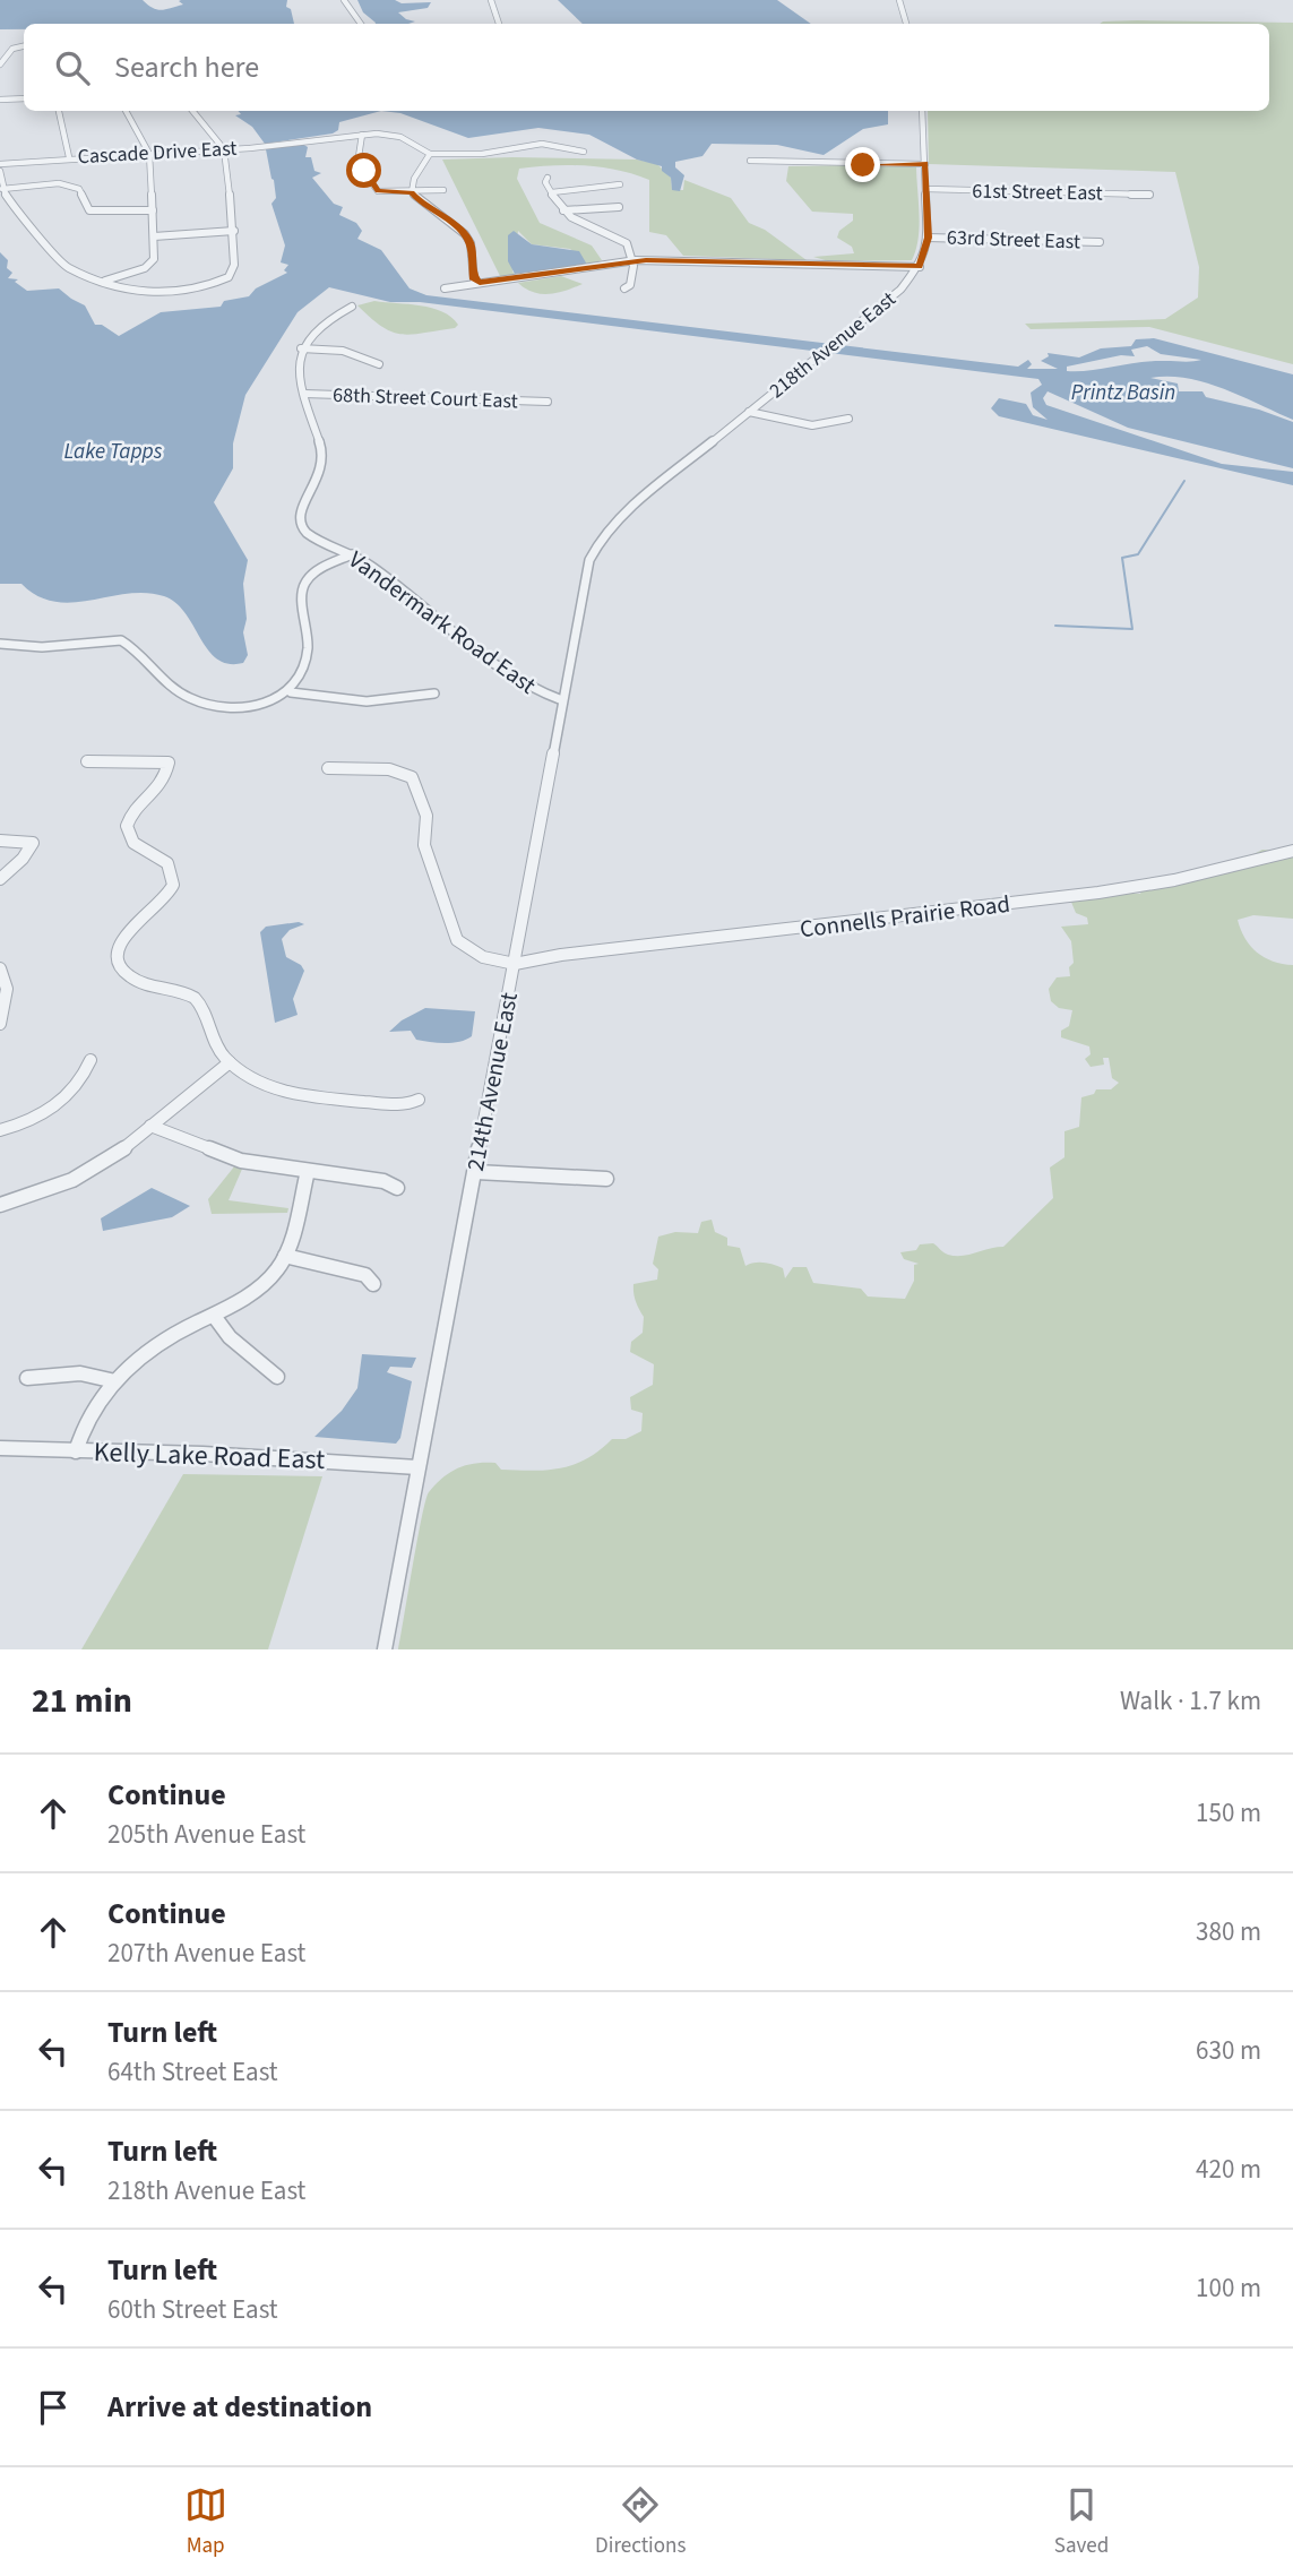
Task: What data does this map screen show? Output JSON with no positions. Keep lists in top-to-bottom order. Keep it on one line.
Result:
{"streets":{"street":["Cascade Drive East","61st Street East","63rd Street East","218th Avenue East","68th Street Court East","Vandermark Road East","Connells Prairie Road","214th Avenue East","Kelly Lake Road East"]},"crossings":[["218th Avenue East","214th Avenue East"],["68th Street Court East","Vandermark Road East"],["Vandermark Road East","214th Avenue East"],["Connells Prairie Road","214th Avenue East"],["214th Avenue East","Kelly Lake Road East"]],"water":["Printz Basin","Lake Tapps"],"page":{"search":"Search here","heading":["21 min","Walk · 1.7 km"],"list":[["Continue","205th Avenue East","150 m"],["Continue","207th Avenue East","380 m"],["Turn left","64th Street East","630 m"],["Turn left","218th Avenue East","420 m"],["Turn left","60th Street East","100 m"],"Arrive at destination"],"nav":["Map","Directions","Saved"]}}
